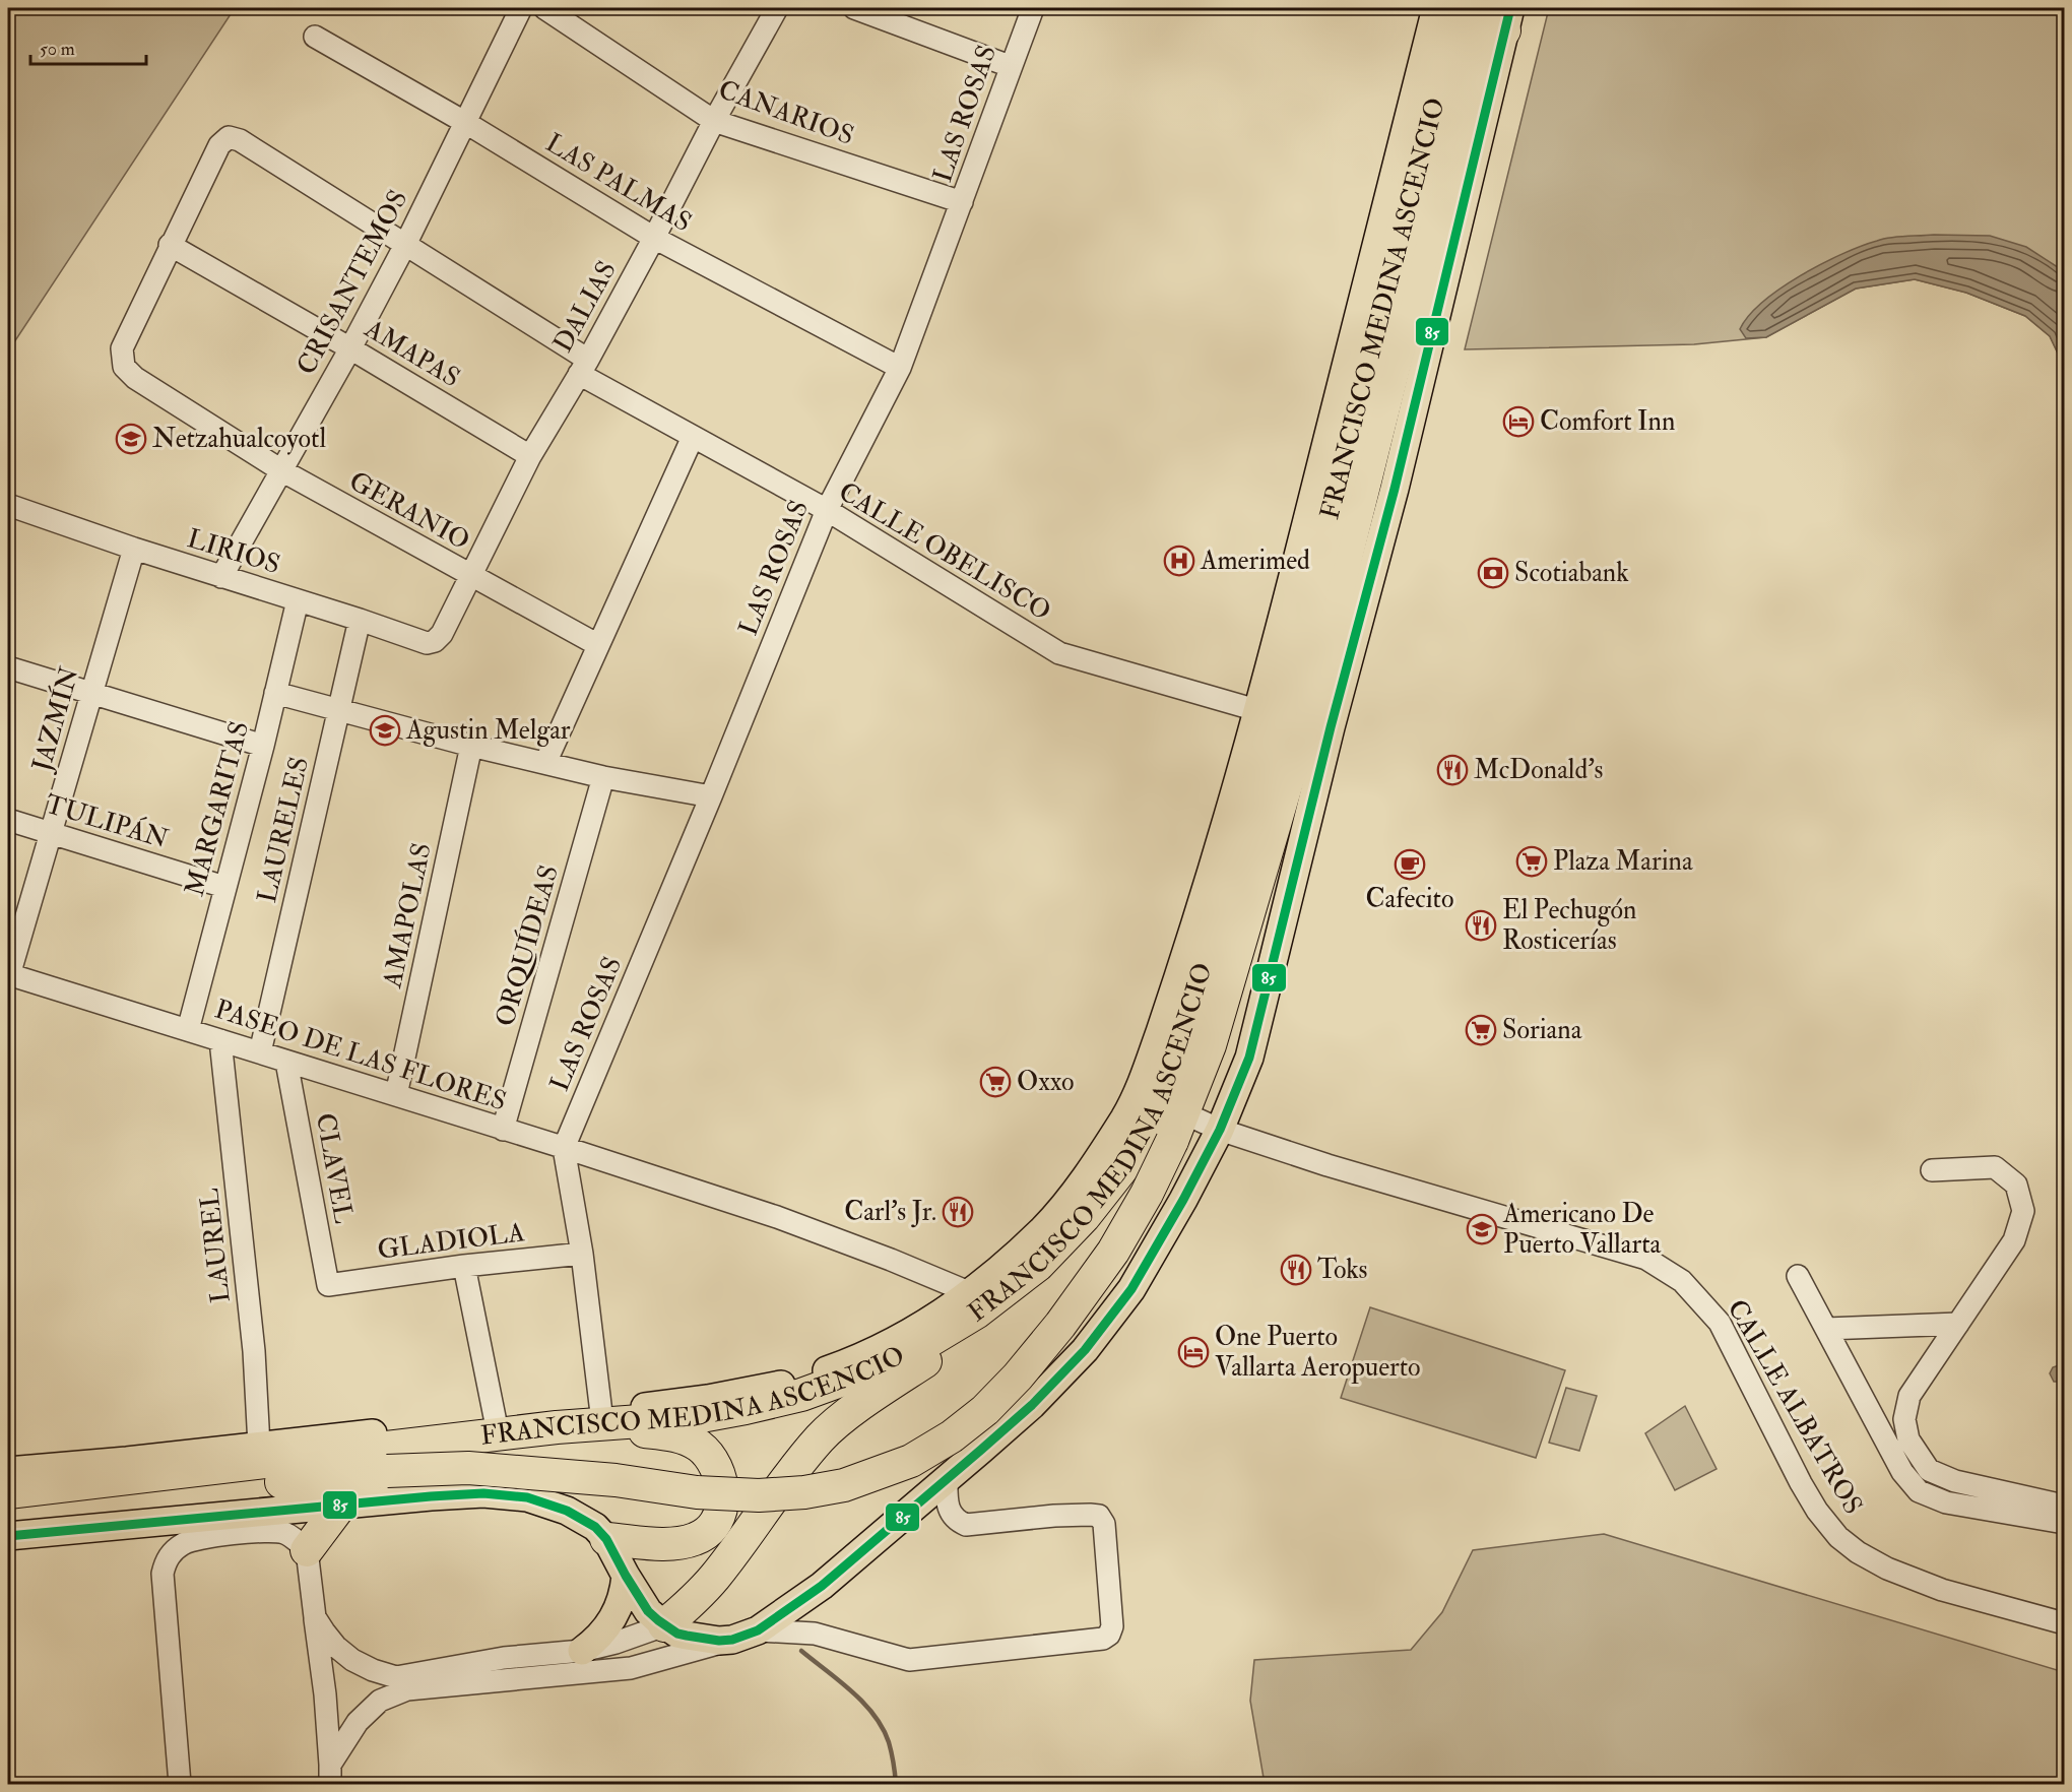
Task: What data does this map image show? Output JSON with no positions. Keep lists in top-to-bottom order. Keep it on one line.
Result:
{"streets":{"highway":["FRANCISCO MEDINA ASCENCIO"],"street":["CANARIOS","LAS ROSAS","LAS PALMAS","CRISANTEMOS","DALIAS","AMAPAS","GERANIO","LIRIOS","CALLE OBELISCO","JAZMÍN","MARGARITAS","TULIPÁN","LAURELES","AMAPOLAS","ORQUÍDEAS","PASEO DE LAS FLORES","CLAVEL","GLADIOLA","LAUREL","CALLE ALBATROS"]},"crossings":[["CANARIOS","LAS ROSAS"],["CANARIOS","DALIAS"],["LAS ROSAS","LAS PALMAS"],["LAS ROSAS","CALLE OBELISCO"],["LAS ROSAS","PASEO DE LAS FLORES"],["LAS PALMAS","CRISANTEMOS"],["LAS PALMAS","DALIAS"],["CRISANTEMOS","AMAPAS"],["CRISANTEMOS","GERANIO"],["CRISANTEMOS","LIRIOS"],["CRISANTEMOS","CALLE OBELISCO"],["DALIAS","AMAPAS"],["DALIAS","GERANIO"],["DALIAS","LIRIOS"],["DALIAS","CALLE OBELISCO"],["FRANCISCO MEDINA ASCENCIO","CALLE OBELISCO"],["FRANCISCO MEDINA ASCENCIO","PASEO DE LAS FLORES"],["FRANCISCO MEDINA ASCENCIO","LAUREL"],["FRANCISCO MEDINA ASCENCIO","CALLE ALBATROS"],["AMAPAS","GERANIO"],["AMAPAS","CALLE OBELISCO"],["GERANIO","CALLE OBELISCO"],["LIRIOS","JAZMÍN"],["LIRIOS","MARGARITAS"],["LIRIOS","LAURELES"],["JAZMÍN","TULIPÁN"],["JAZMÍN","PASEO DE LAS FLORES"],["MARGARITAS","TULIPÁN"],["MARGARITAS","PASEO DE LAS FLORES"],["LAURELES","PASEO DE LAS FLORES"],["AMAPOLAS","PASEO DE LAS FLORES"],["ORQUÍDEAS","PASEO DE LAS FLORES"],["PASEO DE LAS FLORES","CLAVEL"],["PASEO DE LAS FLORES","LAUREL"],["CLAVEL","GLADIOLA"]],"places":{"hotel":["Comfort Inn","One Puerto Vallarta Aeropuerto"],"school or university":["Netzahualcoyotl","Agustin Melgar","Americano De Puerto Vallarta"],"hospital":["Amerimed"],"bank":["Scotiabank"],"restaurant":["McDonald's","El Pechugón Rosticerías","Carl's Jr.","Toks"],"supermarket":["Plaza Marina","Soriana","Oxxo"],"cafe":["Cafecito"]},"lines":["transit line 85"],"scale_bar":"50 m"}
